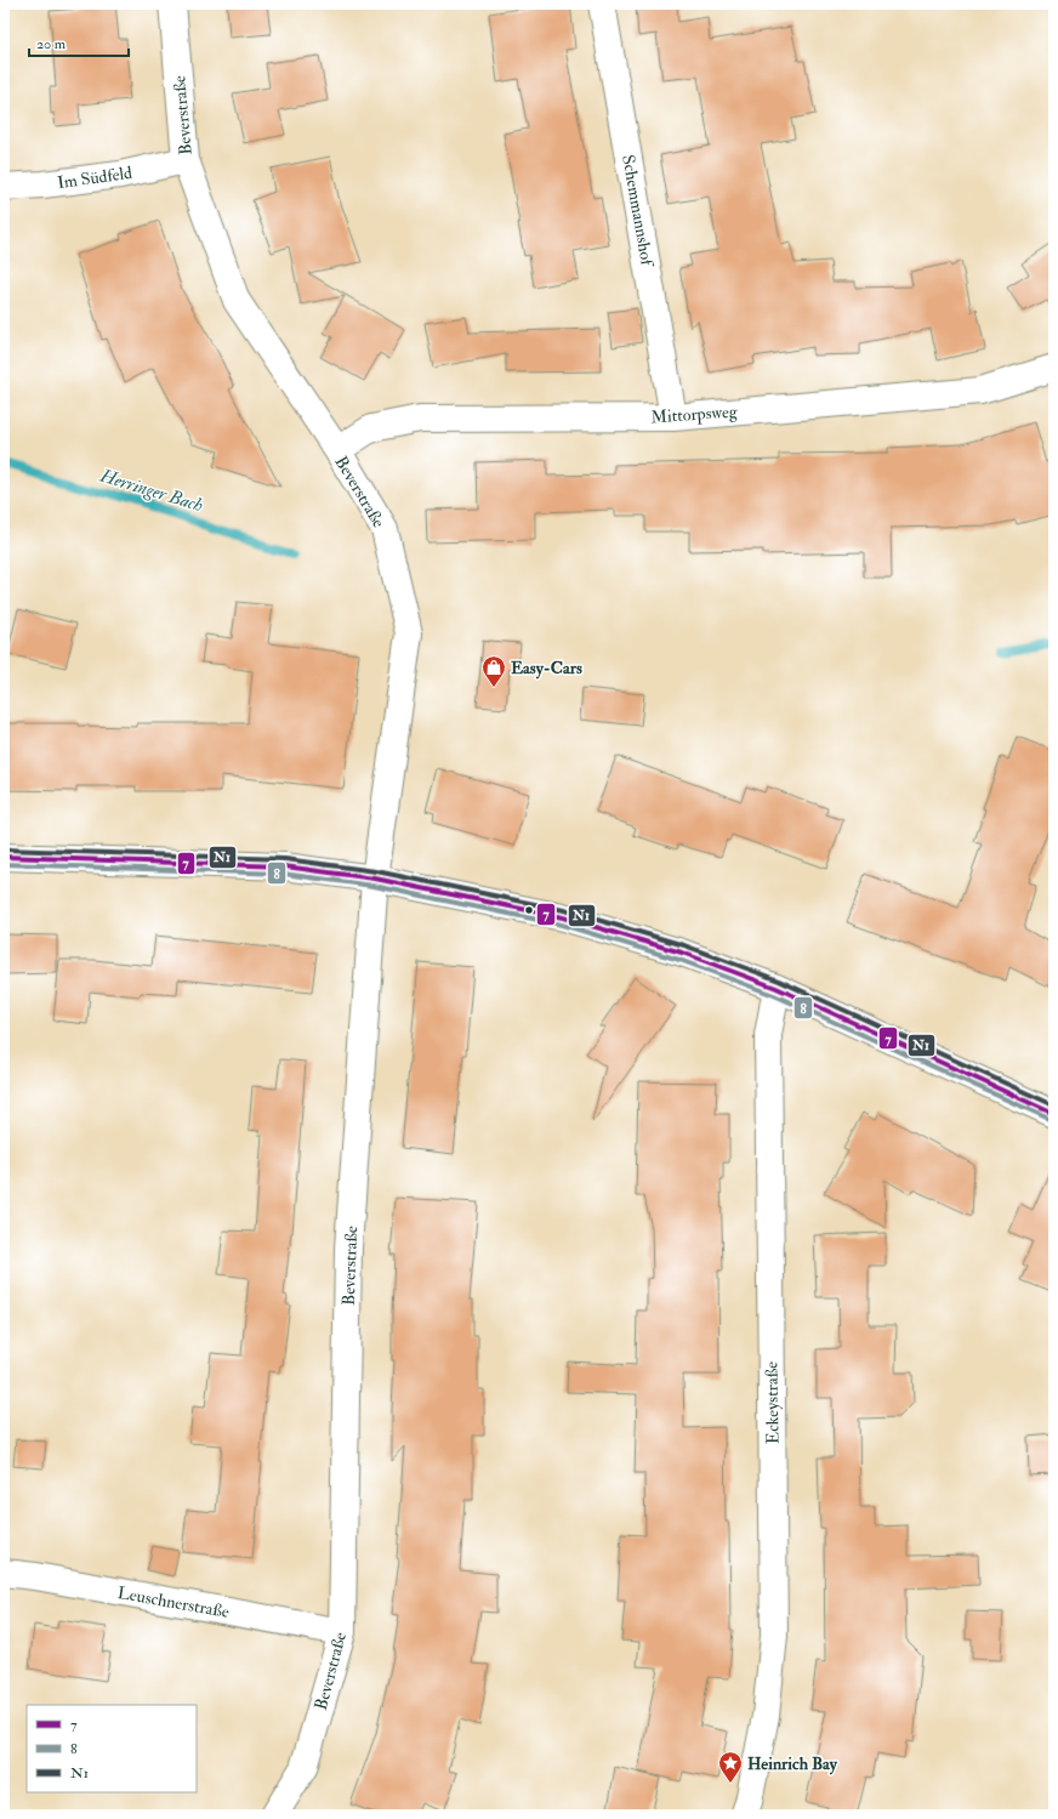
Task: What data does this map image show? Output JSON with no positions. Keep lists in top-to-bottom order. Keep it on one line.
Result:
{"streets":{"street":["Beverstraße","Im Südfeld","Schemmannshof","Mittorpsweg","Eckeystraße","Leuschnerstraße"]},"crossings":[["Beverstraße","Im Südfeld"],["Beverstraße","Mittorpsweg"],["Beverstraße","Leuschnerstraße"],["Schemmannshof","Mittorpsweg"]],"water":["Herringer Bach"],"places":{"shop":["Easy-Cars"],"place":["Heinrich Bay"]},"lines":["transit line N1","transit line 7","transit line 8"],"legend":["7","8","N1"],"scale_bar":"20 m"}
